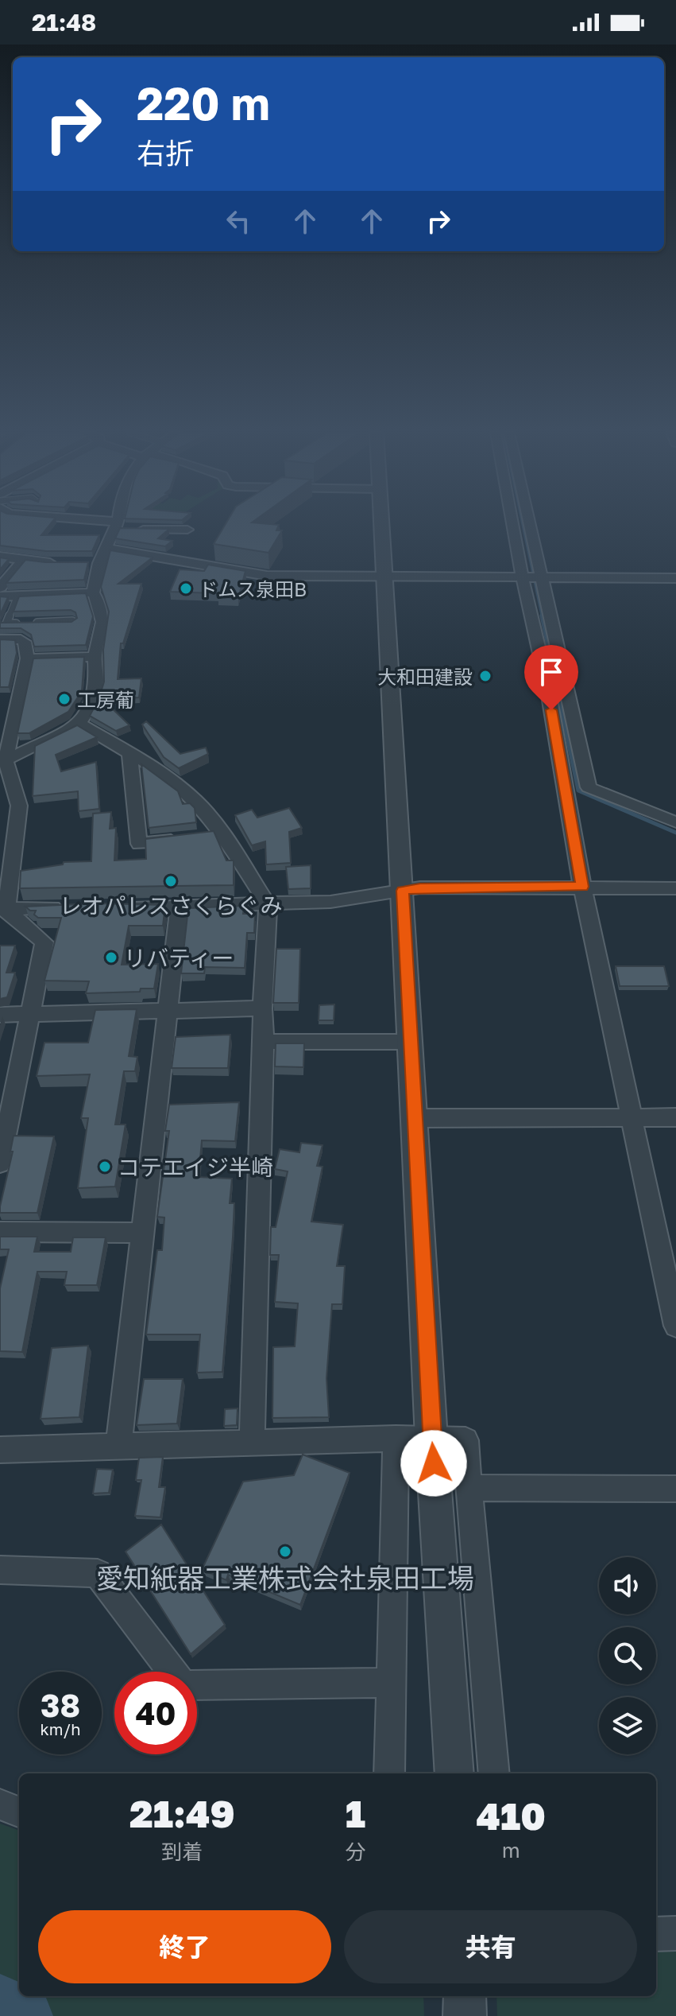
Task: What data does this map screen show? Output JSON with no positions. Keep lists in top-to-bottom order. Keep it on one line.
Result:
{"places":["ドムス泉田B","大和田建設","工房葡","レオパレスさくらぐみ","リバティー","コテエイジ半崎","愛知紙器工業株式会社泉田工場"],"page":{"status":"21:48","turn":["220 m","右折"],"speed":"38 km/h","limit":"40","eta":["21:49","到着","1","分","410","m"],"buttons":["終了","共有"]}}
